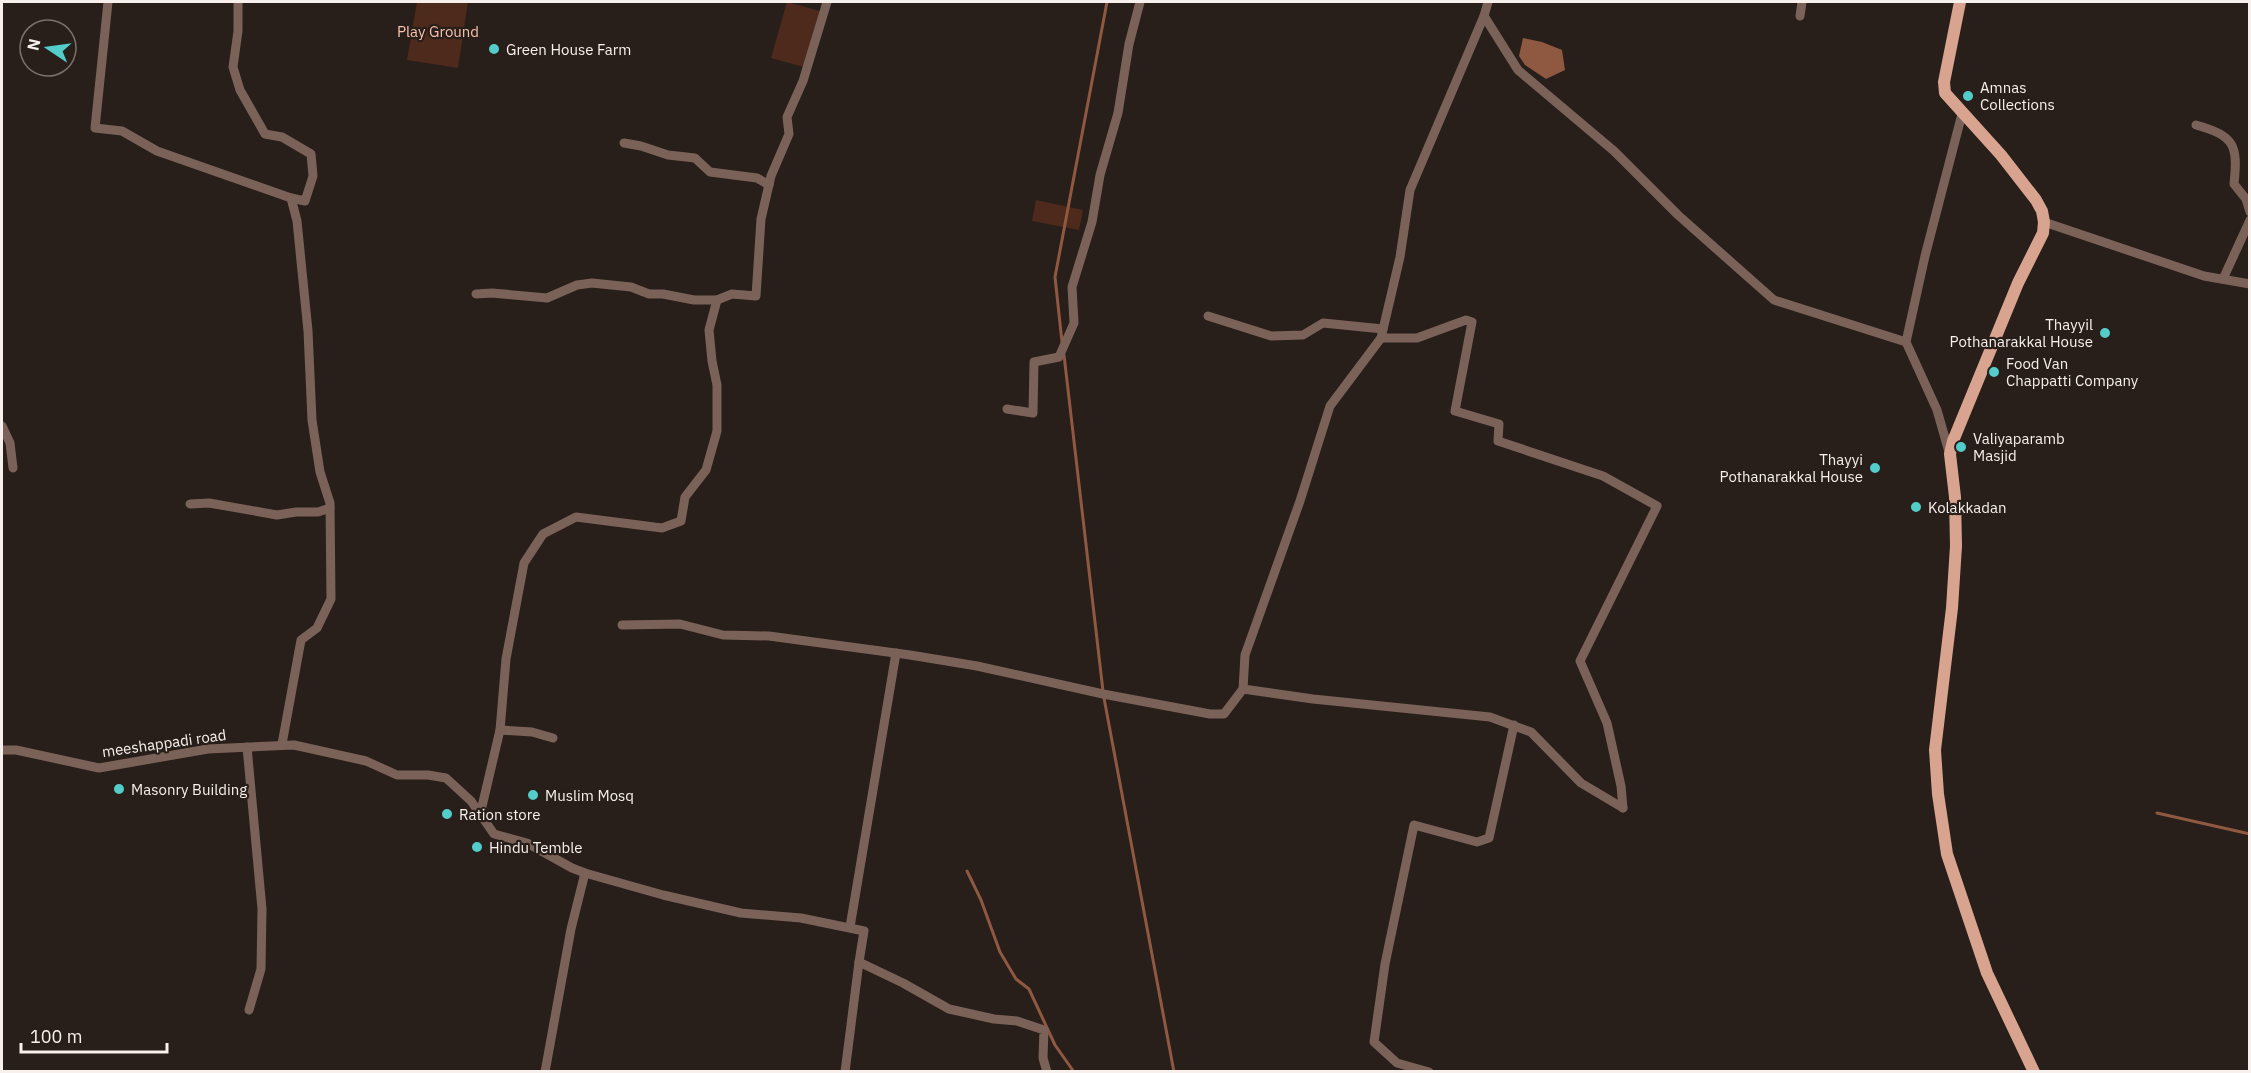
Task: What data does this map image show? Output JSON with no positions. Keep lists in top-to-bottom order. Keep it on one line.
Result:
{"streets":{"street":["meeshappadi road"]},"parks":["Play Ground"],"places":["Green House Farm","Amnas Collections","Thayyil Pothanarakkal House","Food Van Chappatti Company","Valiyaparamb Masjid","Thayyi Pothanarakkal House","Kolakkadan","Masonry Building","Muslim Mosq","Ration store","Hindu Temble"],"scale_bar":"100 m","north":"left"}
